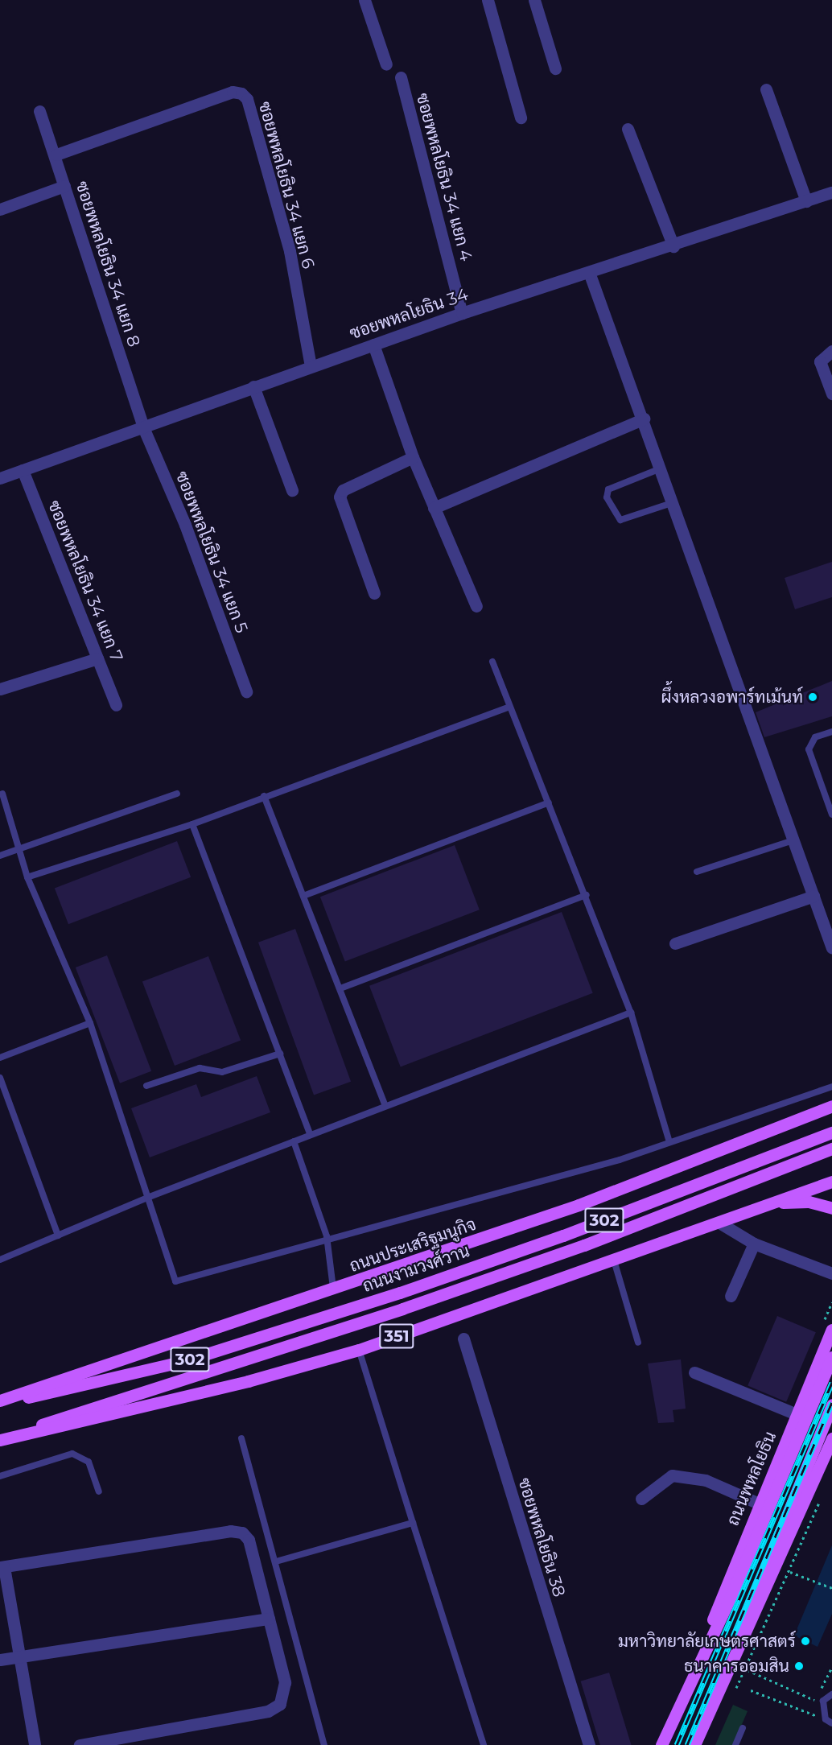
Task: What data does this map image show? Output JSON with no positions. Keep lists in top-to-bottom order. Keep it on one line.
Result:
{"streets":{"main road":["302","ถนนประเสริฐมนูกิจ","ถนนงามวงศ์วาน","351","ถนนพหลโยธิน"],"street":["ซอยพหลโยธิน 34 แยก 4","ซอยพหลโยธิน 34 แยก 6","ซอยพหลโยธิน 34 แยก 8","ซอยพหลโยธิน 34","ซอยพหลโยธิน 34 แยก 5","ซอยพหลโยธิน 34 แยก 7","ซอยพหลโยธิน 38"]},"crossings":[["ซอยพหลโยธิน 34 แยก 4","ซอยพหลโยธิน 34"],["ซอยพหลโยธิน 34 แยก 6","ซอยพหลโยธิน 34 แยก 8"],["ซอยพหลโยธิน 34 แยก 6","ซอยพหลโยธิน 34"],["ซอยพหลโยธิน 34 แยก 8","ซอยพหลโยธิน 34"],["ซอยพหลโยธิน 34 แยก 8","ซอยพหลโยธิน 34 แยก 5"],["ซอยพหลโยธิน 34","ซอยพหลโยธิน 34 แยก 5"],["ซอยพหลโยธิน 34","ซอยพหลโยธิน 34 แยก 7"],["ถนนประเสริฐมนูกิจ","ถนนงามวงศ์วาน"],["ถนนงามวงศ์วาน","351"]],"places":["ผึ้งหลวงอพาร์ทเม้นท์","มหาวิทยาลัยเกษตรศาสตร์","ธนาคารออมสิน"]}
